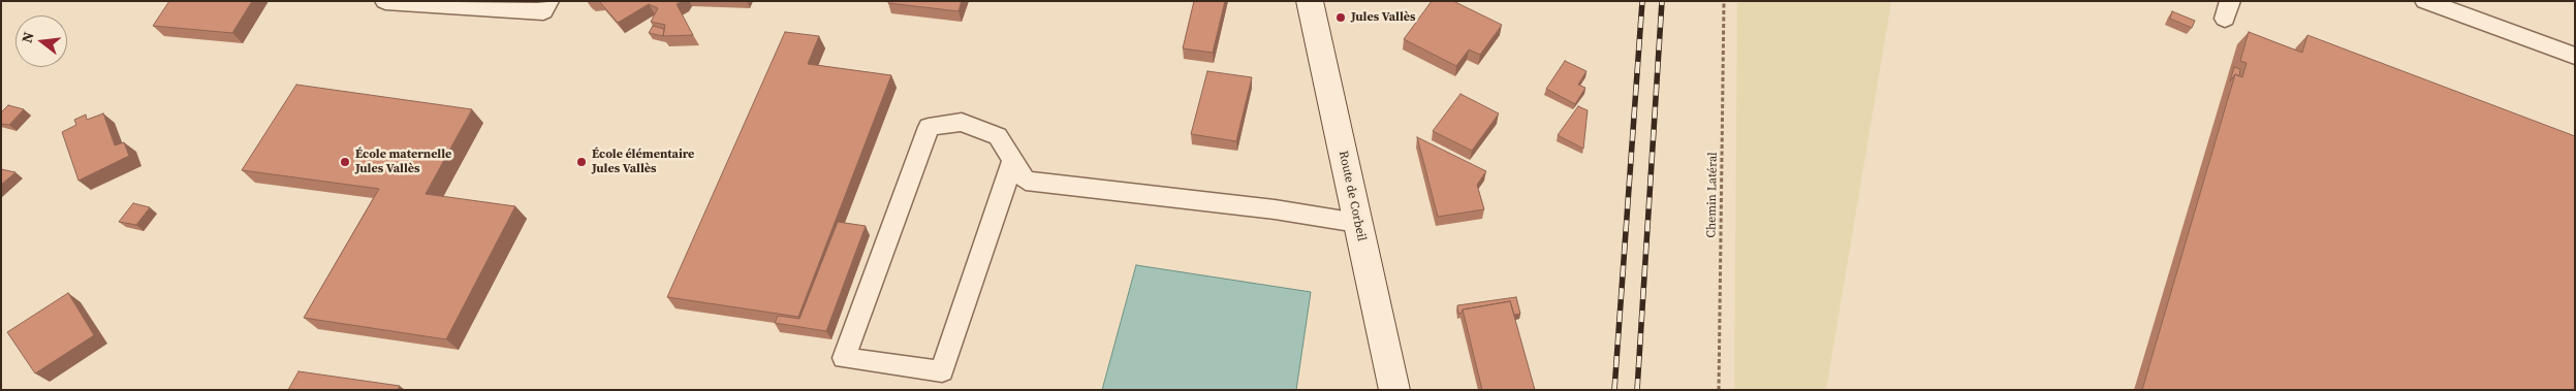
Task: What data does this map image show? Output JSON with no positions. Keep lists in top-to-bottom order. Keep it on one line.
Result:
{"streets":{"main road":["Route de Corbeil"],"path":["Chemin Latéral"]},"places":["Jules Vallès","École maternelle Jules Vallès","École élémentaire Jules Vallès"],"north":"left"}
